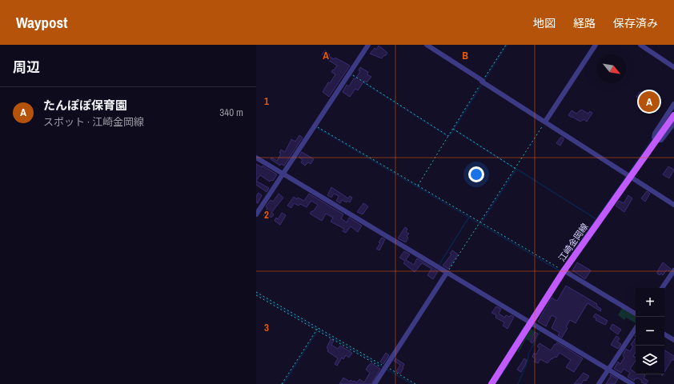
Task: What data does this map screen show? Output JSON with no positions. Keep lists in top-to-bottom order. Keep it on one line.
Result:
{"streets":{"main road":["江崎金岡線"]},"north":"bottom right","page":{"header":"Waypost","nav":["地図","経路","保存済み"],"heading":"周辺","list":[{"mark":"A","name":"たんぽぽ保育園","note":"スポット · 江崎金岡線","value":"340 m"}],"pins":"A","map_buttons":["+","−"]},"grid":{"columns":["A","B"],"rows":["1","2","3"]}}
